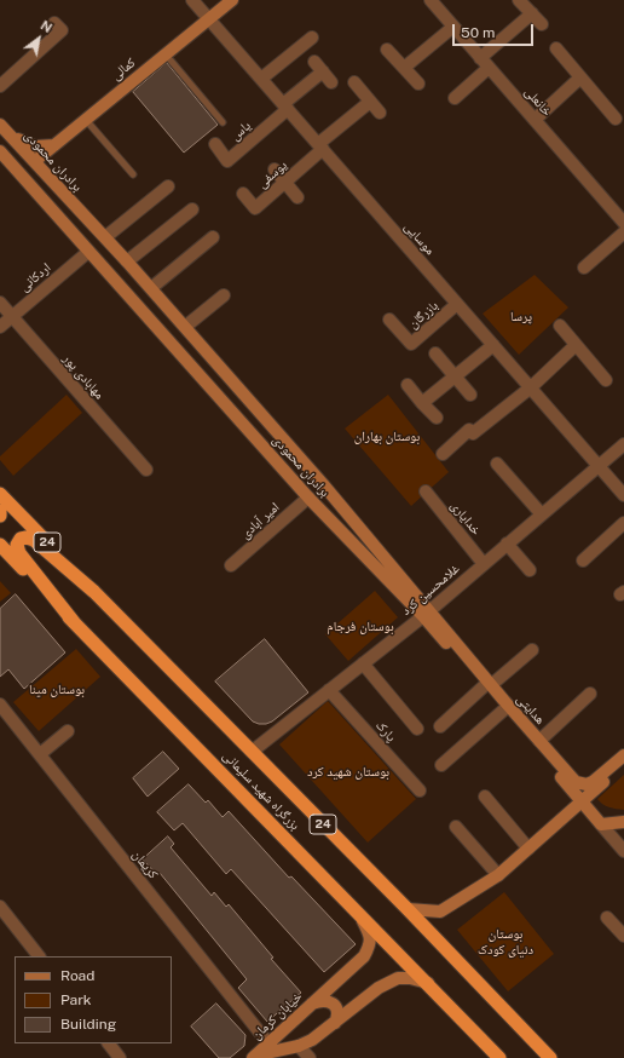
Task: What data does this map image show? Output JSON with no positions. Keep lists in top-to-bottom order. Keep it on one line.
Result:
{"streets":{"highway":["24","بزرگراه شهید سلیمانی"],"main road":["کمالی","برادران محمودی","هدایتی","خیابان کرمان"],"street":["خانعلی","یاس","یوسفی","موسایی","اردکانی","بازرگان","مهابادی پور","خدایاری","امیر آبادی","غلامحسین کرد","پارک","کریمان"]},"crossings":[["کمالی","برادران محمودی"],["کمالی","موسایی"],["یاس","موسایی"],["برادران محمودی","اردکانی"],["برادران محمودی","امیر آبادی"],["برادران محمودی","غلامحسین کرد"],["برادران محمودی","هدایتی"],["یوسفی","موسایی"],["موسایی","بازرگان"],["موسایی","غلامحسین کرد"],["اردکانی","مهابادی پور"],["خدایاری","غلامحسین کرد"],["24","غلامحسین کرد"],["غلامحسین کرد","هدایتی"],["غلامحسین کرد","پارک"],["بزرگراه شهید سلیمانی","خیابان کرمان"],["کریمان","خیابان کرمان"]],"parks":["پرسا","بوستان بهاران","بوستان فرجام","بوستان مینا","بوستان شهید کرد","بوستان دنیای کودک"],"legend":["Road","Park","Building"],"scale_bar":"50 m","north":"top right"}
